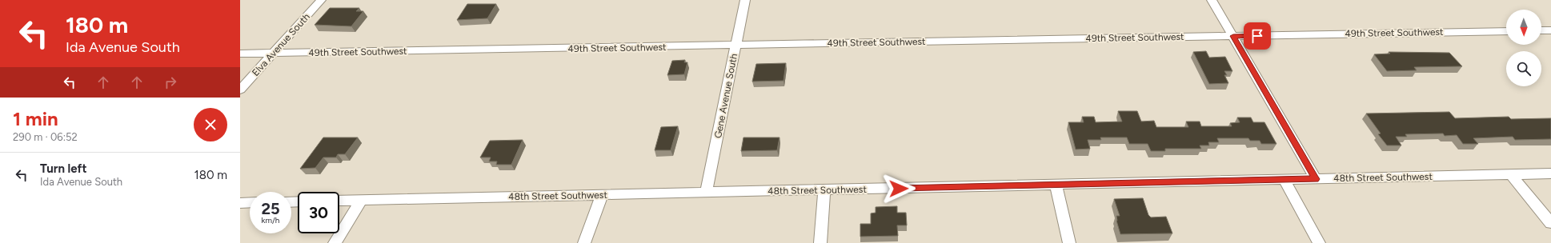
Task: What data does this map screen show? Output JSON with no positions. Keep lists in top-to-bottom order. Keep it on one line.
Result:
{"streets":{"street":["49th Street Southwest","Elva Avenue South","Gene Avenue South","48th Street Southwest"]},"crossings":[["49th Street Southwest","Elva Avenue South"],["49th Street Southwest","Gene Avenue South"],["Gene Avenue South","48th Street Southwest"]],"north":"bottom","page":{"turn":["180 m","Ida Avenue South"],"heading":["1 min","290 m · 06:52"],"list":[{"name":"Turn left","note":"Ida Avenue South","value":"180 m"}],"speed":"25 km/h","limit":"30"}}
